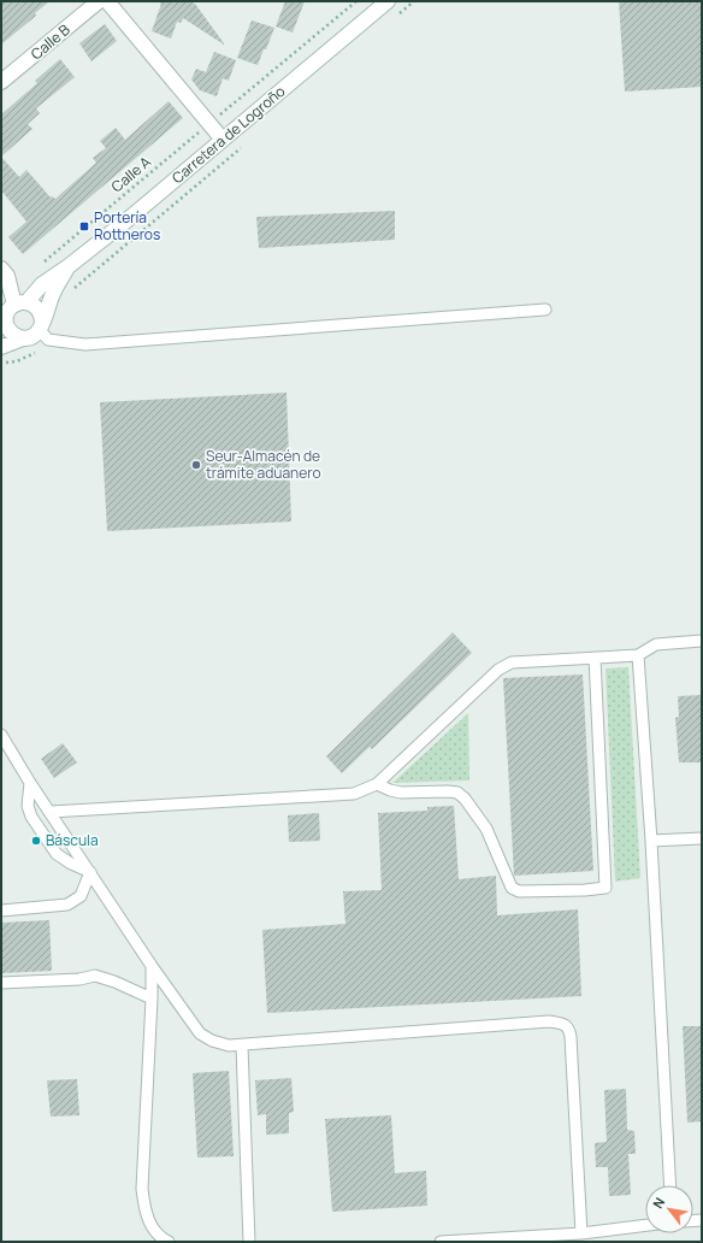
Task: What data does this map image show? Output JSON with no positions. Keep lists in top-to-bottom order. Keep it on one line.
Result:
{"streets":{"main road":["Calle B","Carretera de Logroño"],"path":["Calle A"]},"places":{"transit":["Portería Rottneros"],"other":["Seur-Almacén de trámite aduanero","Báscula"]},"north":"top left"}
